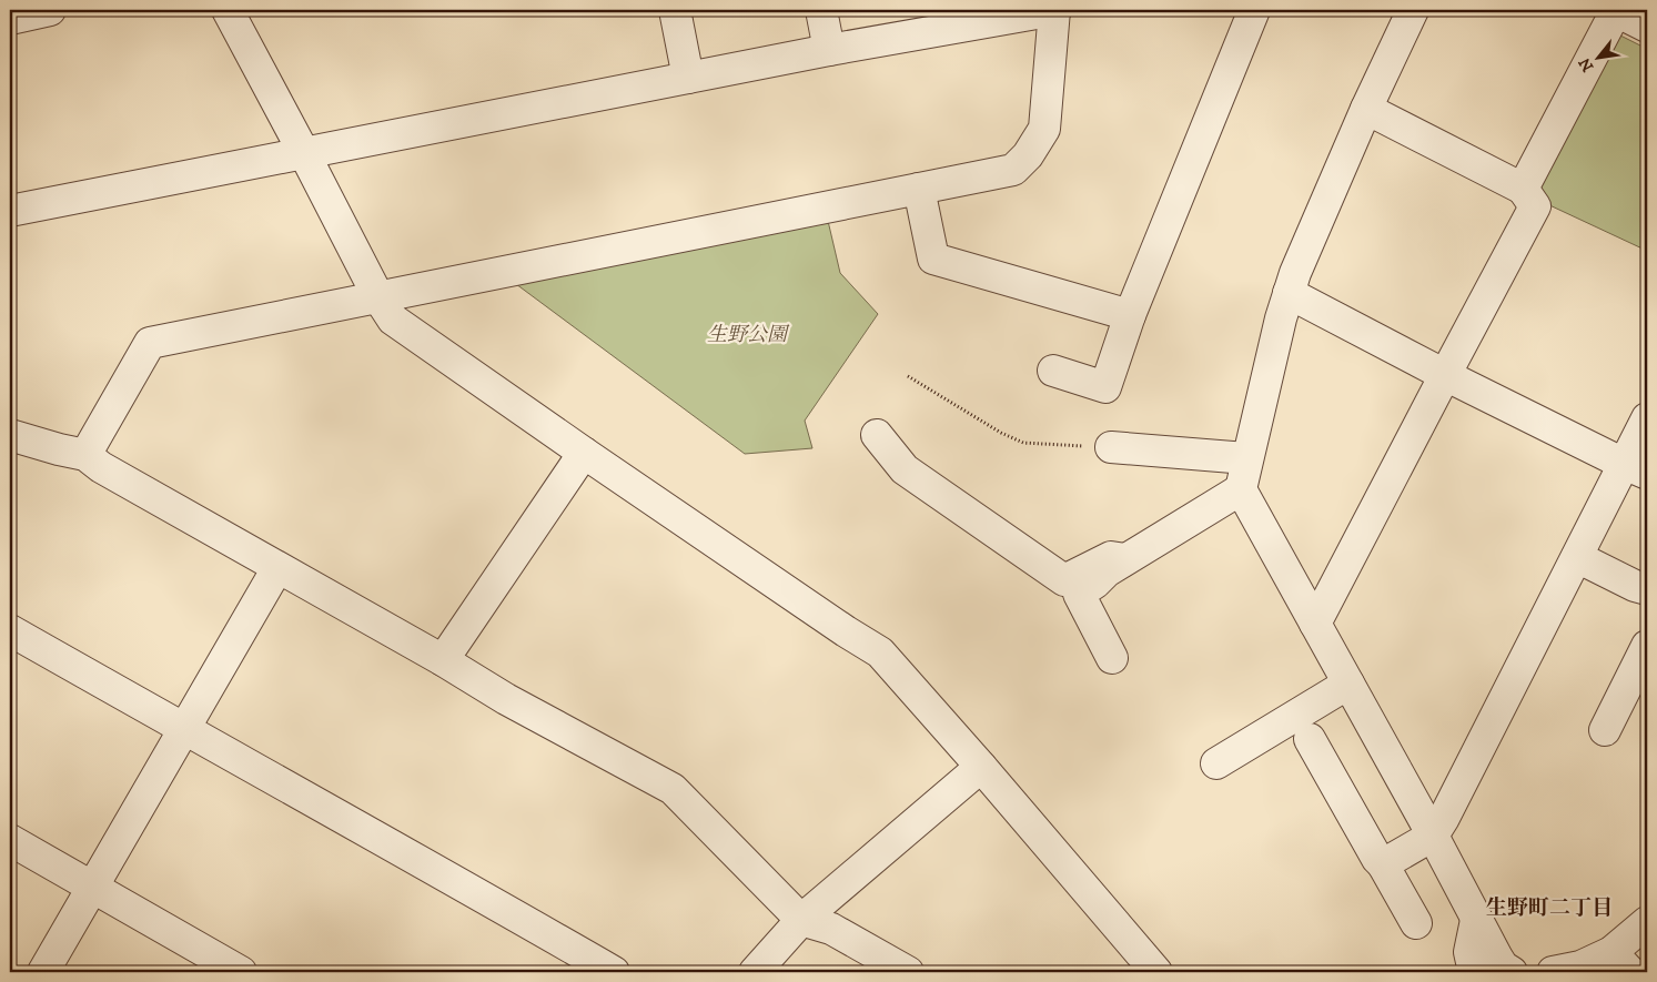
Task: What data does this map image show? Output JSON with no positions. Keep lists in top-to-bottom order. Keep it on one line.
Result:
{"districts":["生野町二丁目"],"parks":["生野公園"],"north":"bottom left"}
